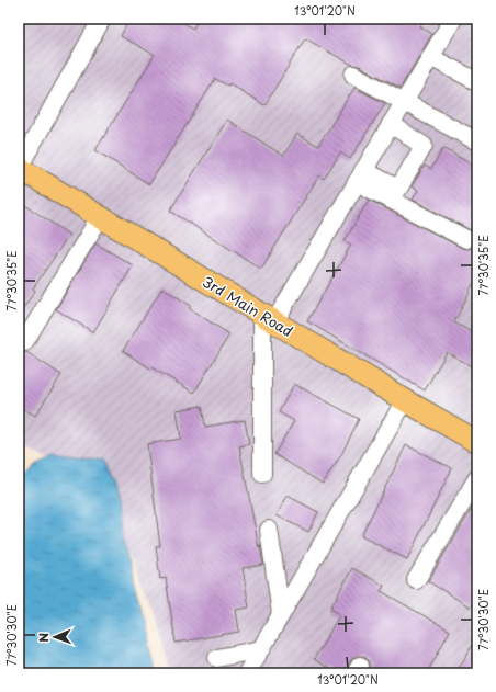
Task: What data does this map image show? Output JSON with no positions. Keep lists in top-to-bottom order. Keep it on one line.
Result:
{"streets":{"main road":["3rd Main Road"]},"north":"left","coordinates":["13°01'20\"N","77°30'35\"E","77°30'30\"E"]}
